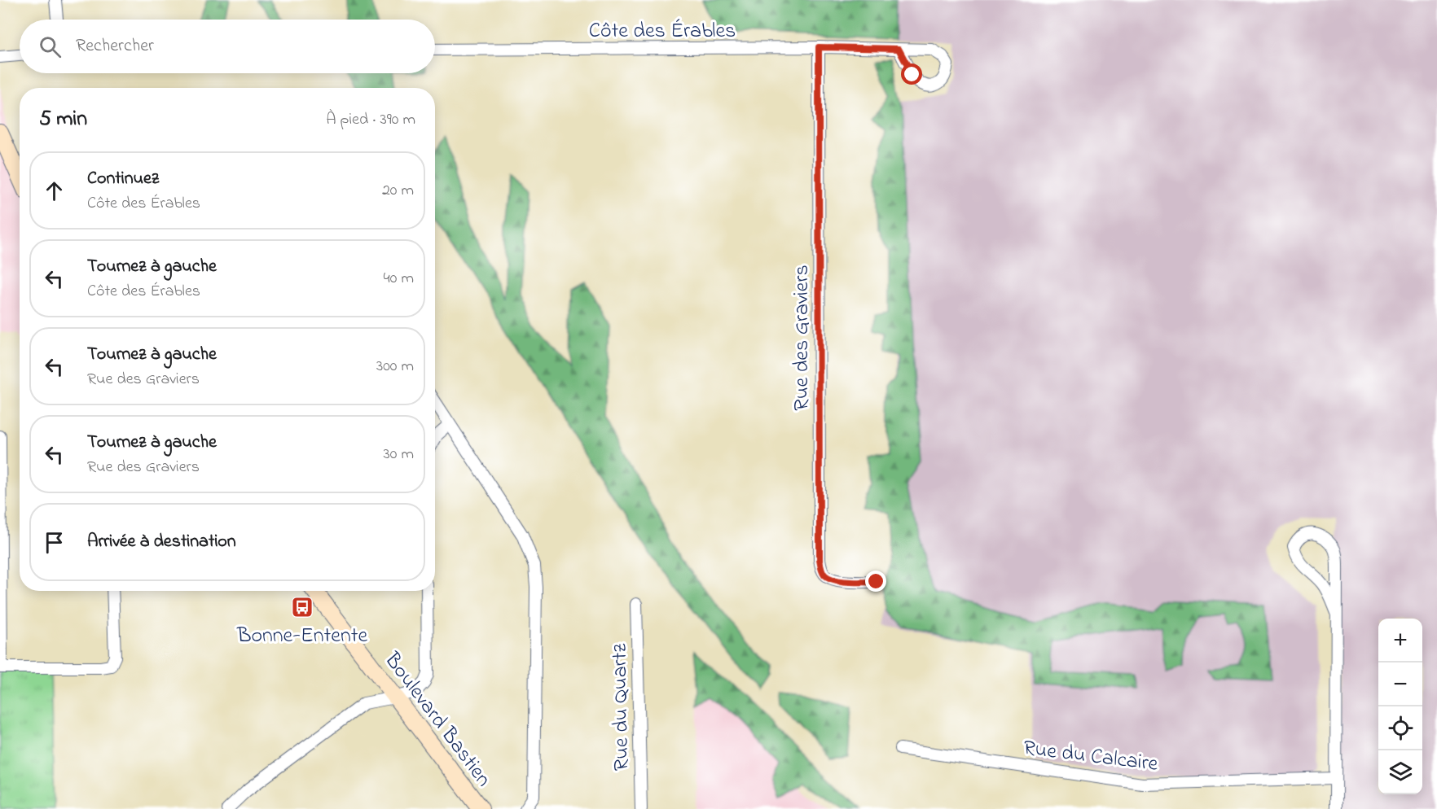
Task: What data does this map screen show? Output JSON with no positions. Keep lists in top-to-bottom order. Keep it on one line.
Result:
{"streets":{"main road":["Boulevard Bastien"],"street":["Côte des Érables","Rue des Graviers","Rue du Quartz","Rue du Calcaire"]},"crossings":[["Côte des Érables","Rue des Graviers"]],"places":{"bus stop":["Bonne-Entente"]},"page":{"search":"Rechercher","heading":["5 min","À pied · 390 m"],"list":[["Continuez","Côte des Érables","20 m"],["Tournez à gauche","Côte des Érables","40 m"],["Tournez à gauche","Rue des Graviers","300 m"],["Tournez à gauche","Rue des Graviers","30 m"],"Arrivée à destination"],"map_buttons":["+","−"]}}
